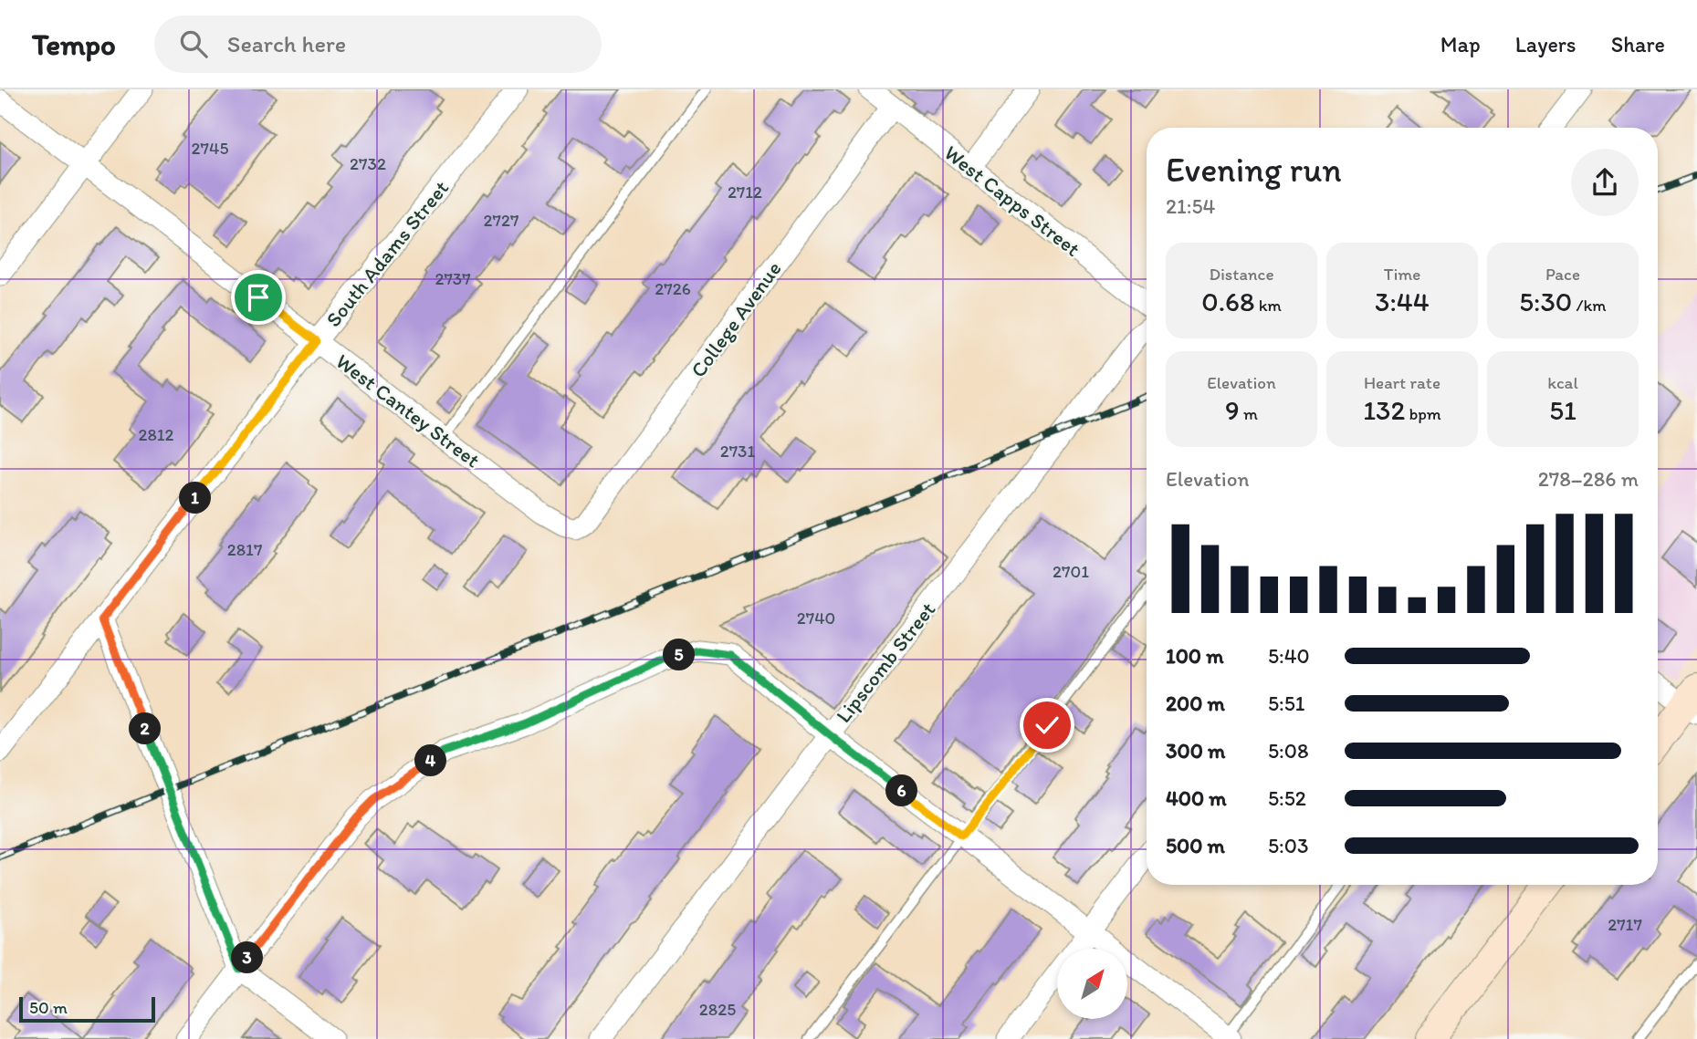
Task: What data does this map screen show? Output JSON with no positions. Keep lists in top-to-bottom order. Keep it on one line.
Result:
{"streets":{"street":["West Capps Street","South Adams Street","College Avenue","West Cantey Street","Lipscomb Street"]},"crossings":[["West Capps Street","College Avenue"],["South Adams Street","West Cantey Street"],["College Avenue","West Cantey Street"]],"house_numbers":["2745","2732","2712","2727","2737","2726","2812","2731","2817","2701","2740","2717","2825"],"scale_bar":"50 m","north":"top right","page":{"header":"Tempo","search":"Search here","nav":["Map","Layers","Share"],"heading":["Evening run","21:54"],"stats":[["Distance","0.68 km"],["Time","3:44"],["Pace","5:30 /km"],["Elevation","9 m"],["Heart rate","132 bpm"],["kcal","51"]],"chart":["Elevation","278–286 m"],"pins":["1","5","2","4","6","3"],"list":[{"name":"100 m","note":"5:40"},{"name":"200 m","note":"5:51"},{"name":"300 m","note":"5:08"},{"name":"400 m","note":"5:52"},{"name":"500 m","note":"5:03"}],"scale":"50 m"}}
